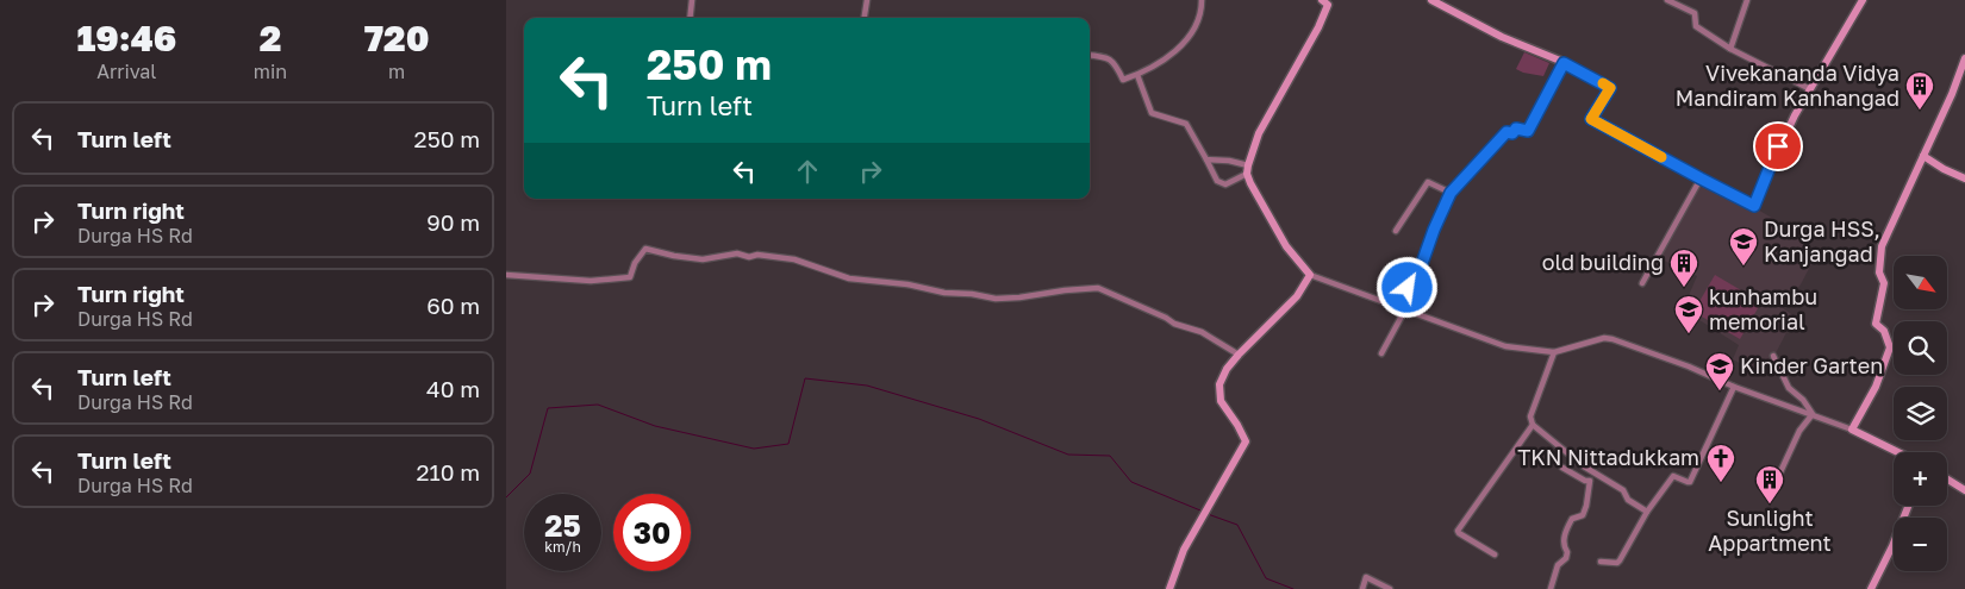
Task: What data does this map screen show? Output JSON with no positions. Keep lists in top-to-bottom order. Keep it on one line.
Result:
{"places":{"building":["Vivekananda Vidya Mandiram Kanhangad","old building","Sunlight Appartment"],"school or university":["Durga HSS, Kanjangad","kunhambu memorial","Kinder Garten"],"church":["TKN Nittadukkam"]},"north":"bottom right","page":{"eta":["19:46","Arrival","2","min","720","m"],"turn":["250 m","Turn left"],"list":[{"name":"Turn left","value":"250 m"},{"name":"Turn right","note":"Durga HS Rd","value":"90 m"},{"name":"Turn right","note":"Durga HS Rd","value":"60 m"},{"name":"Turn left","note":"Durga HS Rd","value":"40 m"},{"name":"Turn left","note":"Durga HS Rd","value":"210 m"}],"map_buttons":["+","−"],"speed":"25 km/h","limit":"30"}}
